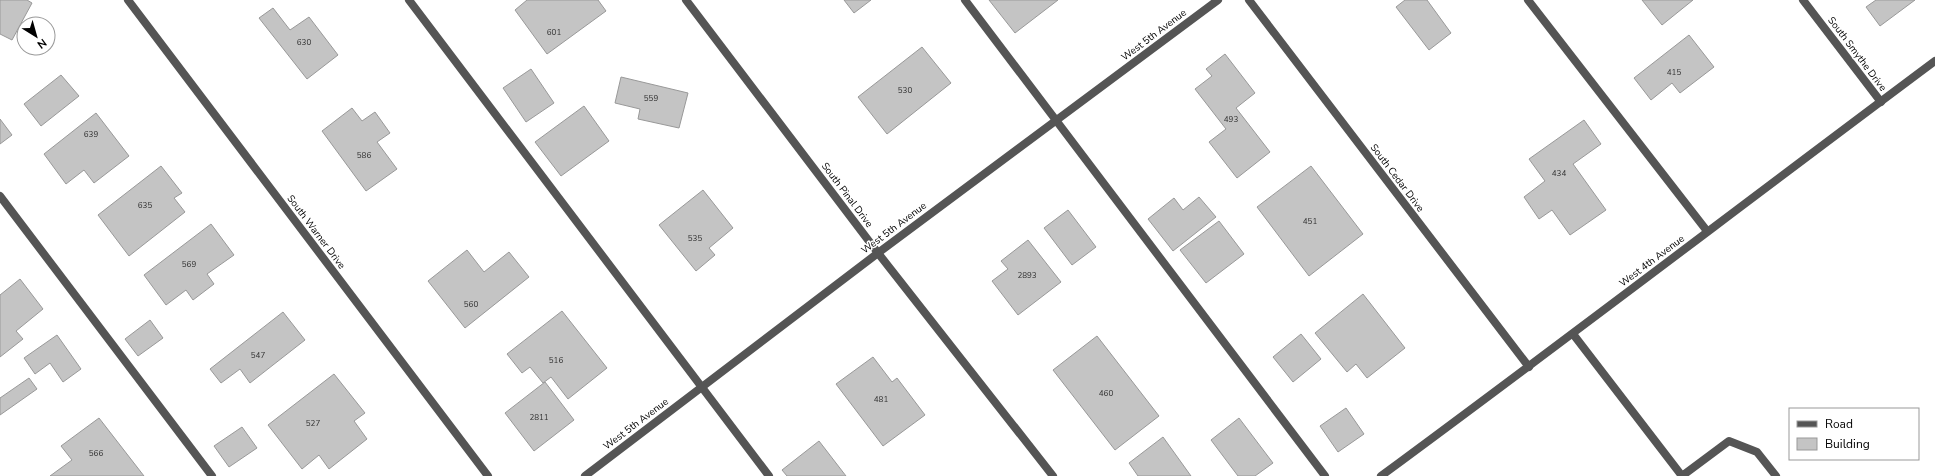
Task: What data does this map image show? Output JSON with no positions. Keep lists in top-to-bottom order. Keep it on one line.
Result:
{"streets":{"street":["West 5th Avenue","South Smythe Drive","South Cedar Drive","South Pinal Drive","South Warner Drive","West 4th Avenue"]},"crossings":[["West 5th Avenue","South Pinal Drive"],["South Smythe Drive","West 4th Avenue"],["South Cedar Drive","West 4th Avenue"]],"house_numbers":["601","630","415","530","559","493","639","586","434","635","451","535","569","2893","560","547","516","460","481","2811","527","566"],"legend":["Road","Building"],"north":"bottom right"}
